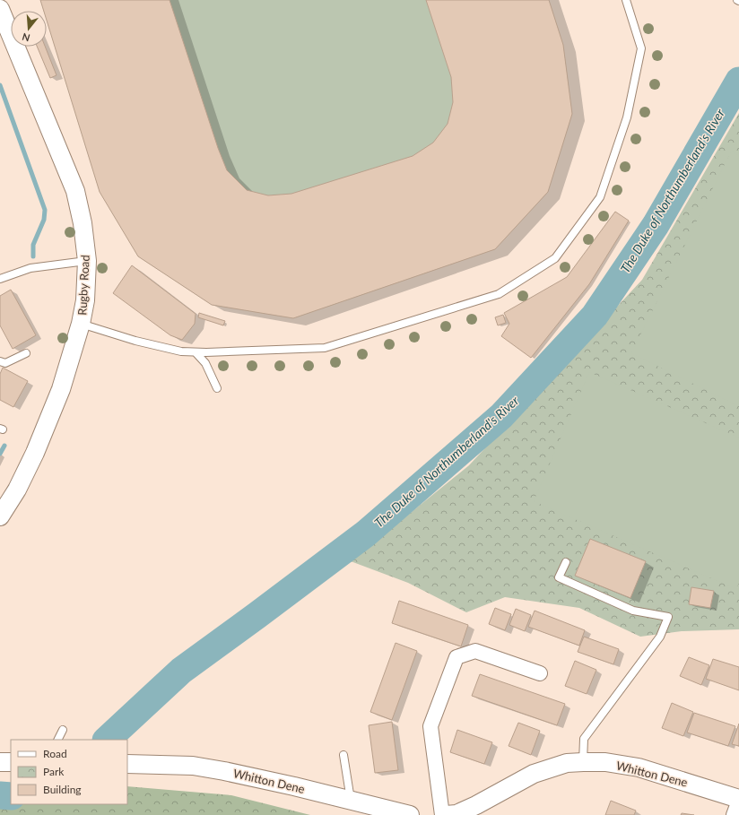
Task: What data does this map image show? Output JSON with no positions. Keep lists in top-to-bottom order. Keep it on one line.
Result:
{"streets":{"street":["Rugby Road","Whitton Dene"]},"water":["The Duke of Northumberland's River"],"legend":["Road","Park","Building"],"north":"bottom"}
